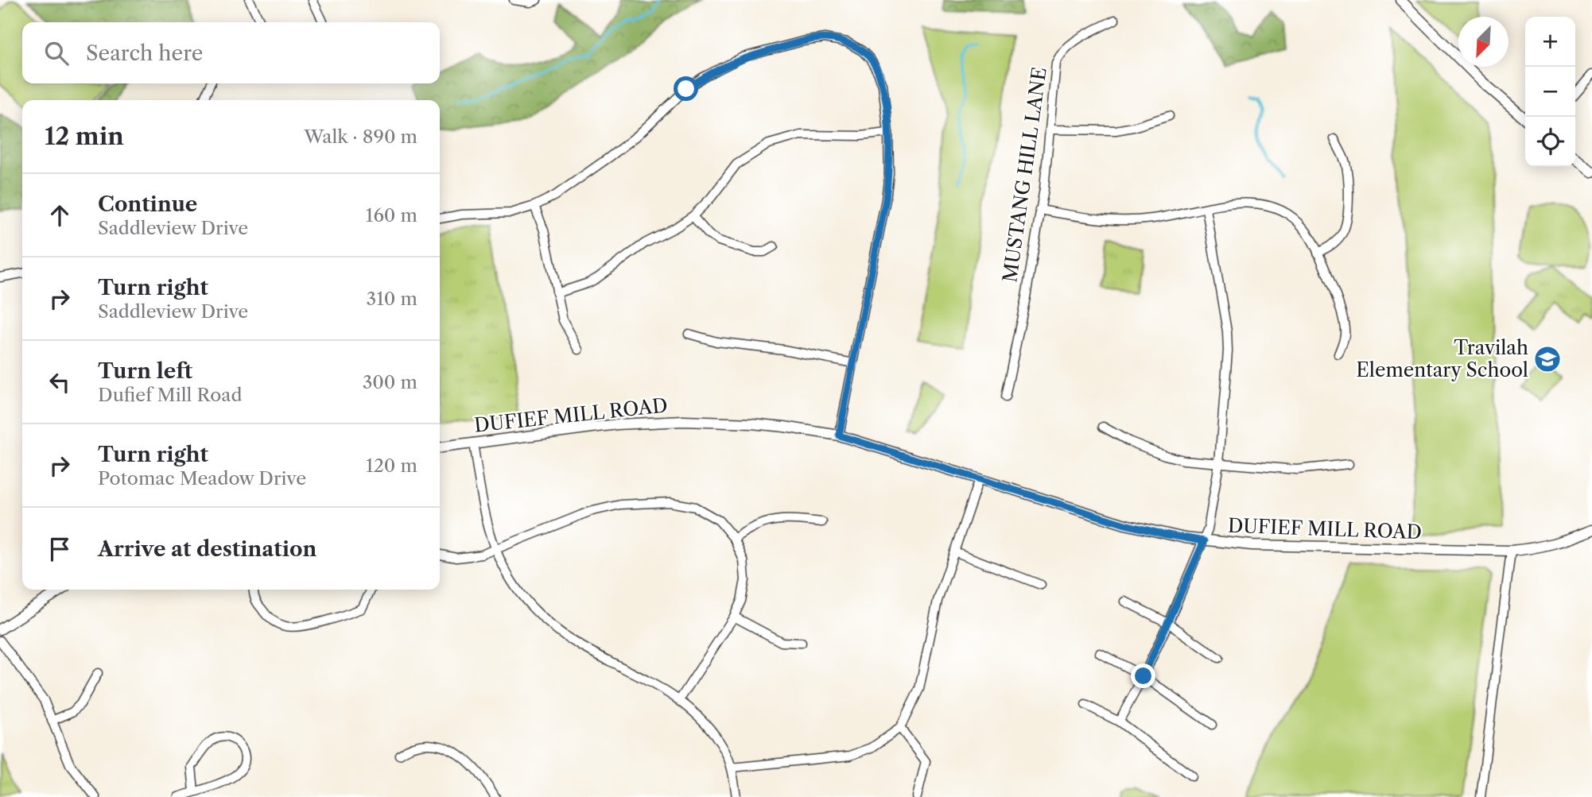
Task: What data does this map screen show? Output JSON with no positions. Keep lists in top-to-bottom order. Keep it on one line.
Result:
{"streets":{"main road":["DUFIEF MILL ROAD"],"street":["MUSTANG HILL LANE"]},"places":{"school or university":["Travilah Elementary School"]},"north":"bottom left","page":{"map_buttons":["+","−"],"search":"Search here","heading":["12 min","Walk · 890 m"],"list":[["Continue","Saddleview Drive","160 m"],["Turn right","Saddleview Drive","310 m"],["Turn left","Dufief Mill Road","300 m"],["Turn right","Potomac Meadow Drive","120 m"],"Arrive at destination"]}}
